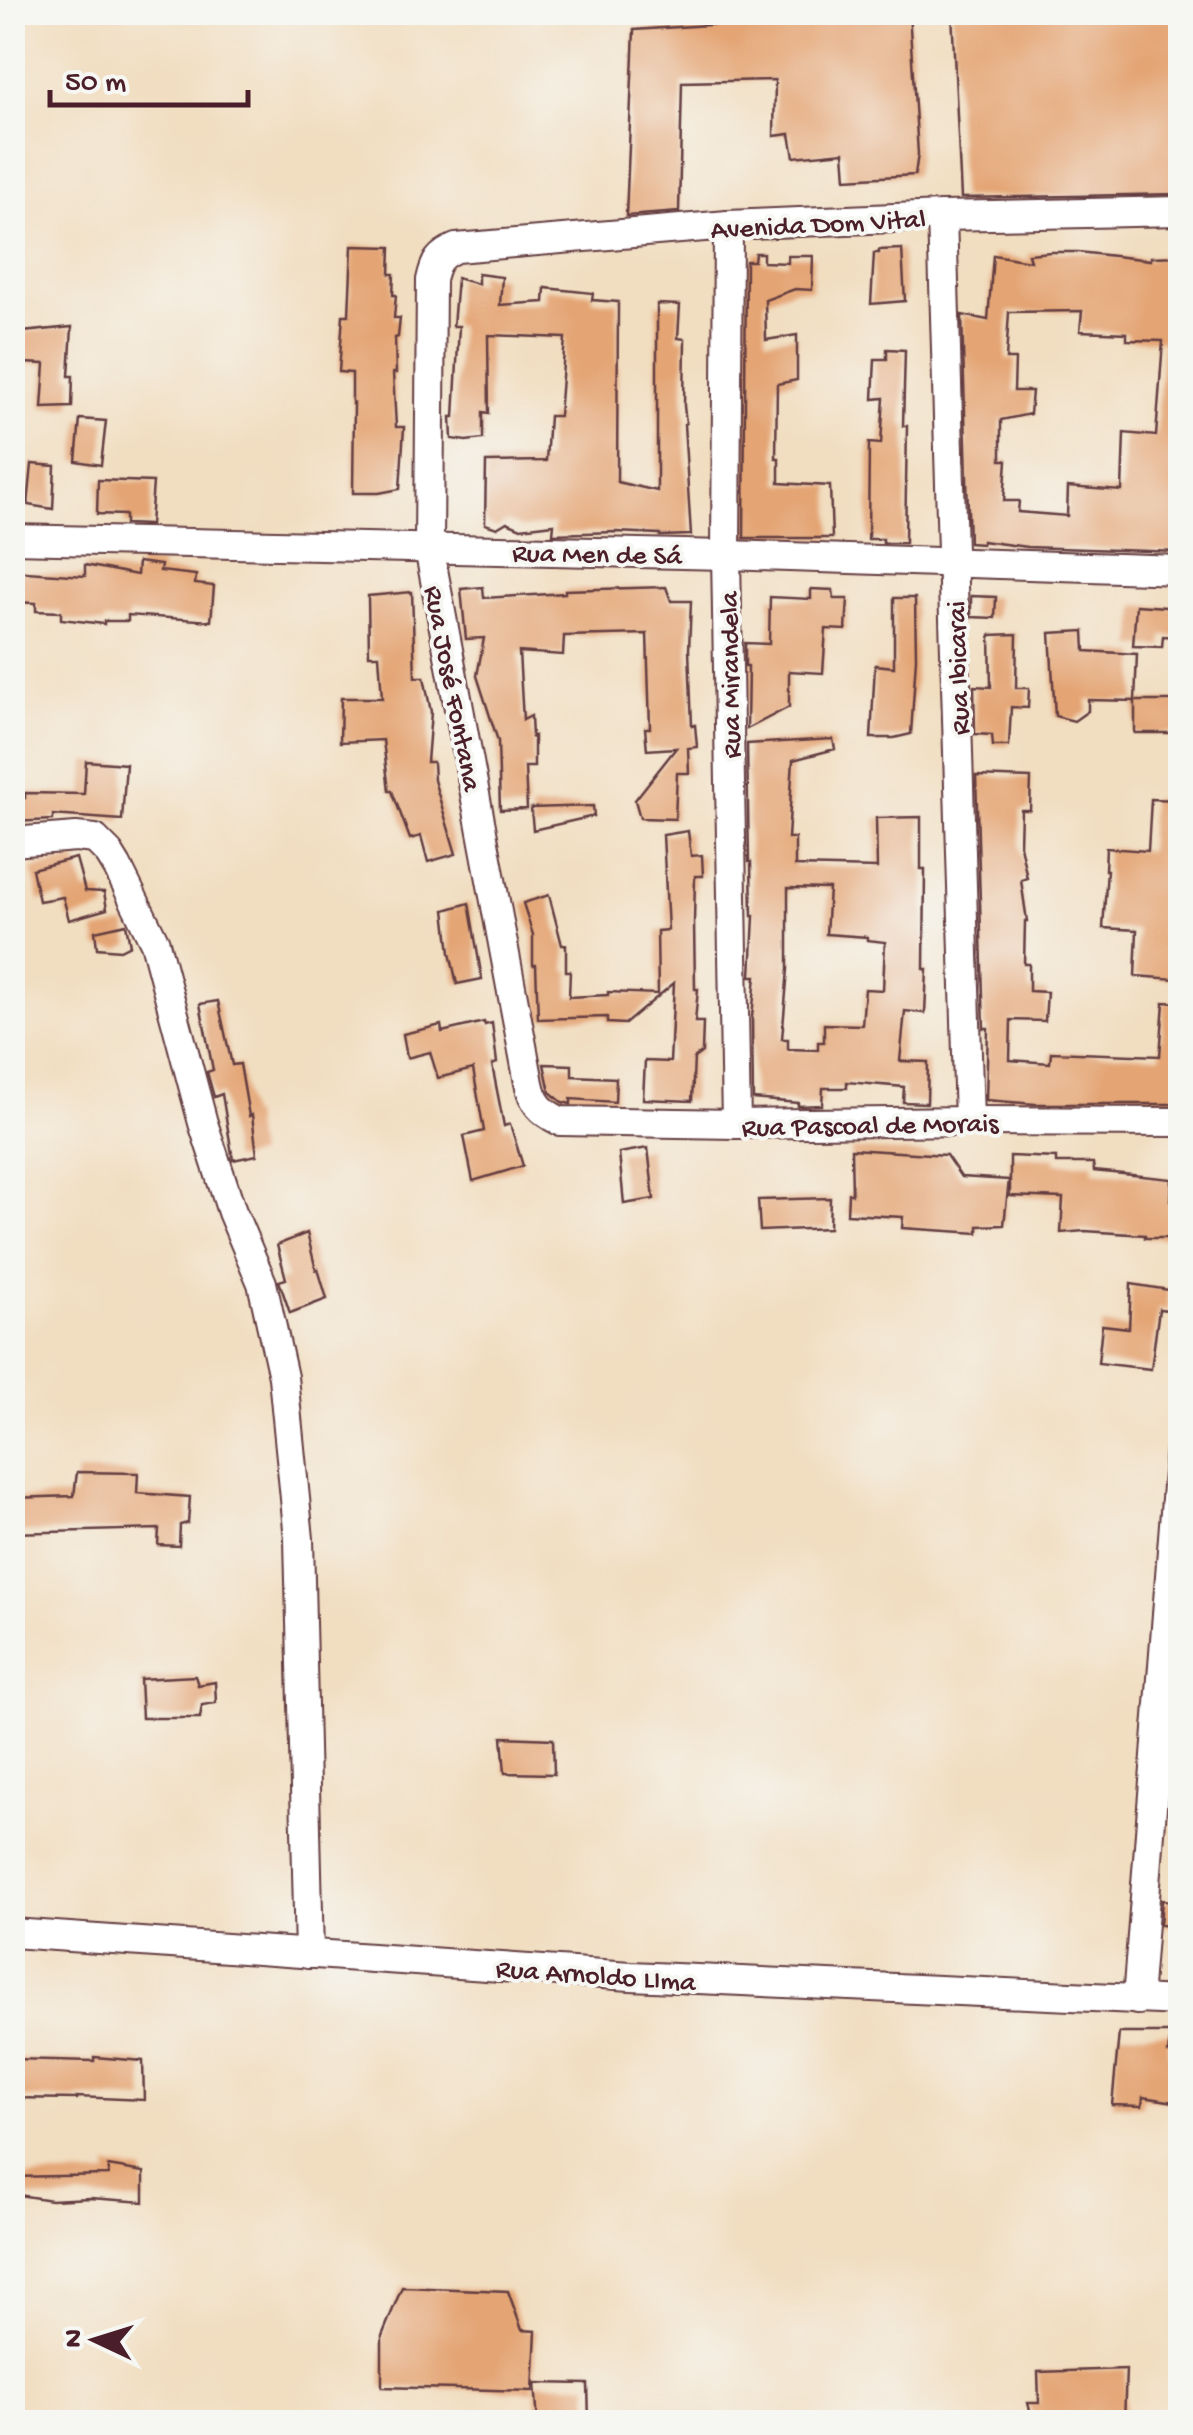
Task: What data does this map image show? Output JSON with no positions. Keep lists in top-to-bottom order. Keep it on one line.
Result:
{"streets":{"street":["Avenida Dom Vital","Rua Men de Sá","Rua Ibicarai","Rua Mirandela","Rua José Fontana","Rua Pascoal de Morais","Rua Arnoldo LIma"]},"crossings":[["Avenida Dom Vital","Rua Ibicarai"],["Avenida Dom Vital","Rua Mirandela"],["Avenida Dom Vital","Rua José Fontana"],["Rua Men de Sá","Rua Ibicarai"],["Rua Men de Sá","Rua Mirandela"],["Rua Men de Sá","Rua José Fontana"],["Rua Ibicarai","Rua Pascoal de Morais"],["Rua Mirandela","Rua Pascoal de Morais"],["Rua José Fontana","Rua Pascoal de Morais"]],"scale_bar":"50 m","north":"left"}
